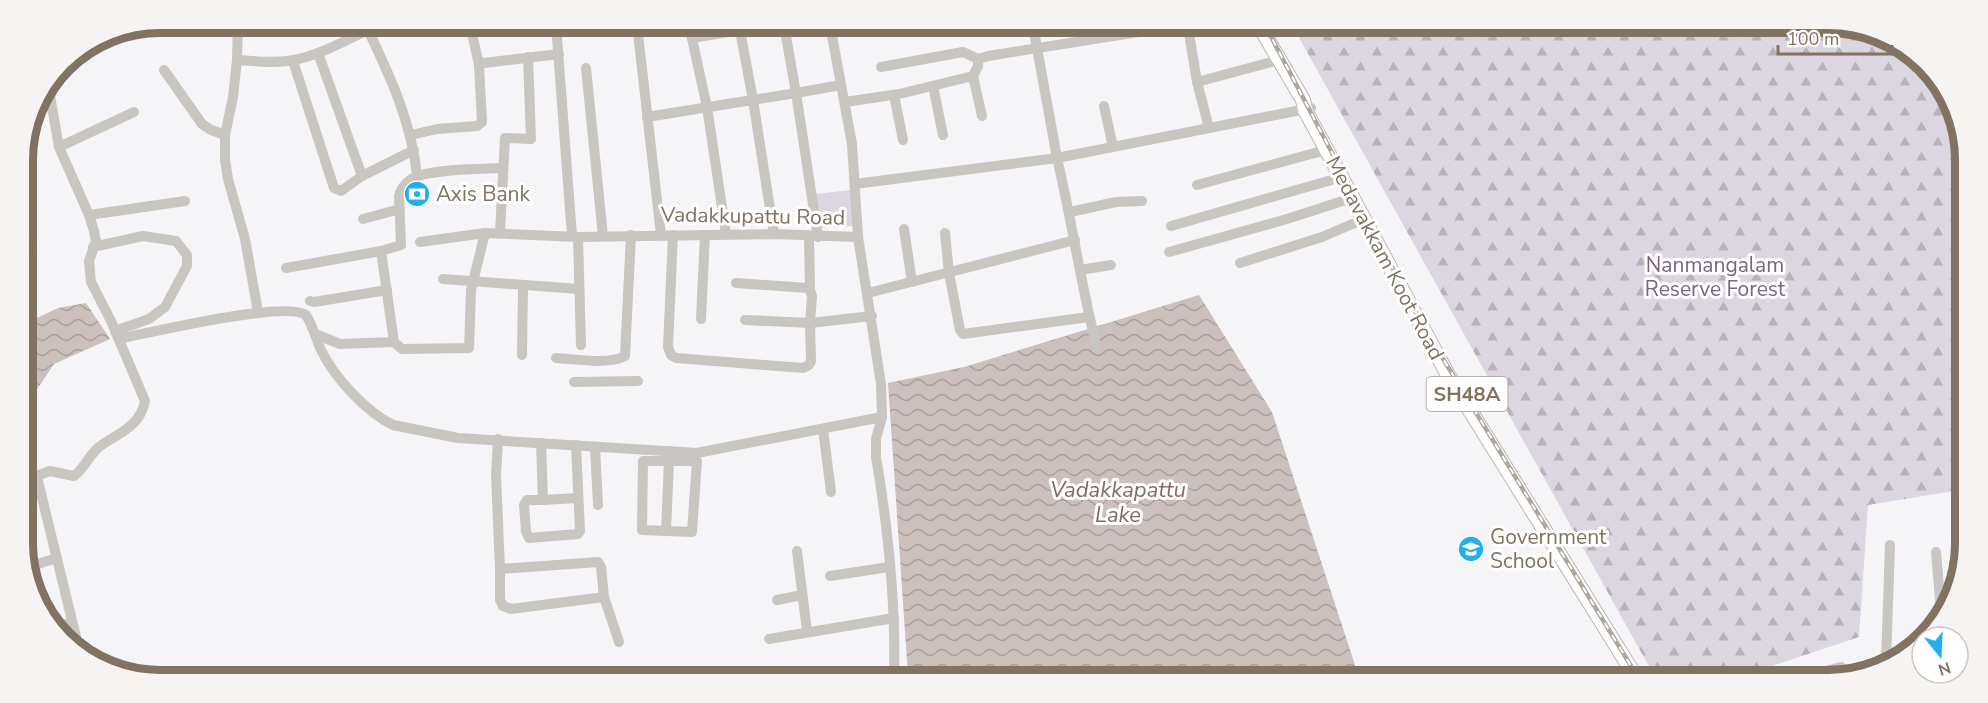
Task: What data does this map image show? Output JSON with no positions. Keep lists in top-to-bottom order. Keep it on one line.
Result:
{"streets":{"main road":["Medavakkam Koot Road","SH48A"],"street":["Vadakkupattu Road"]},"crossings":[["Medavakkam Koot Road","SH48A"]],"water":["Vadakkapattu Lake"],"parks":["Nanmangalam Reserve Forest"],"places":{"bank":["Axis Bank"],"school or university":["Government School"]},"scale_bar":"100 m","north":"bottom"}
